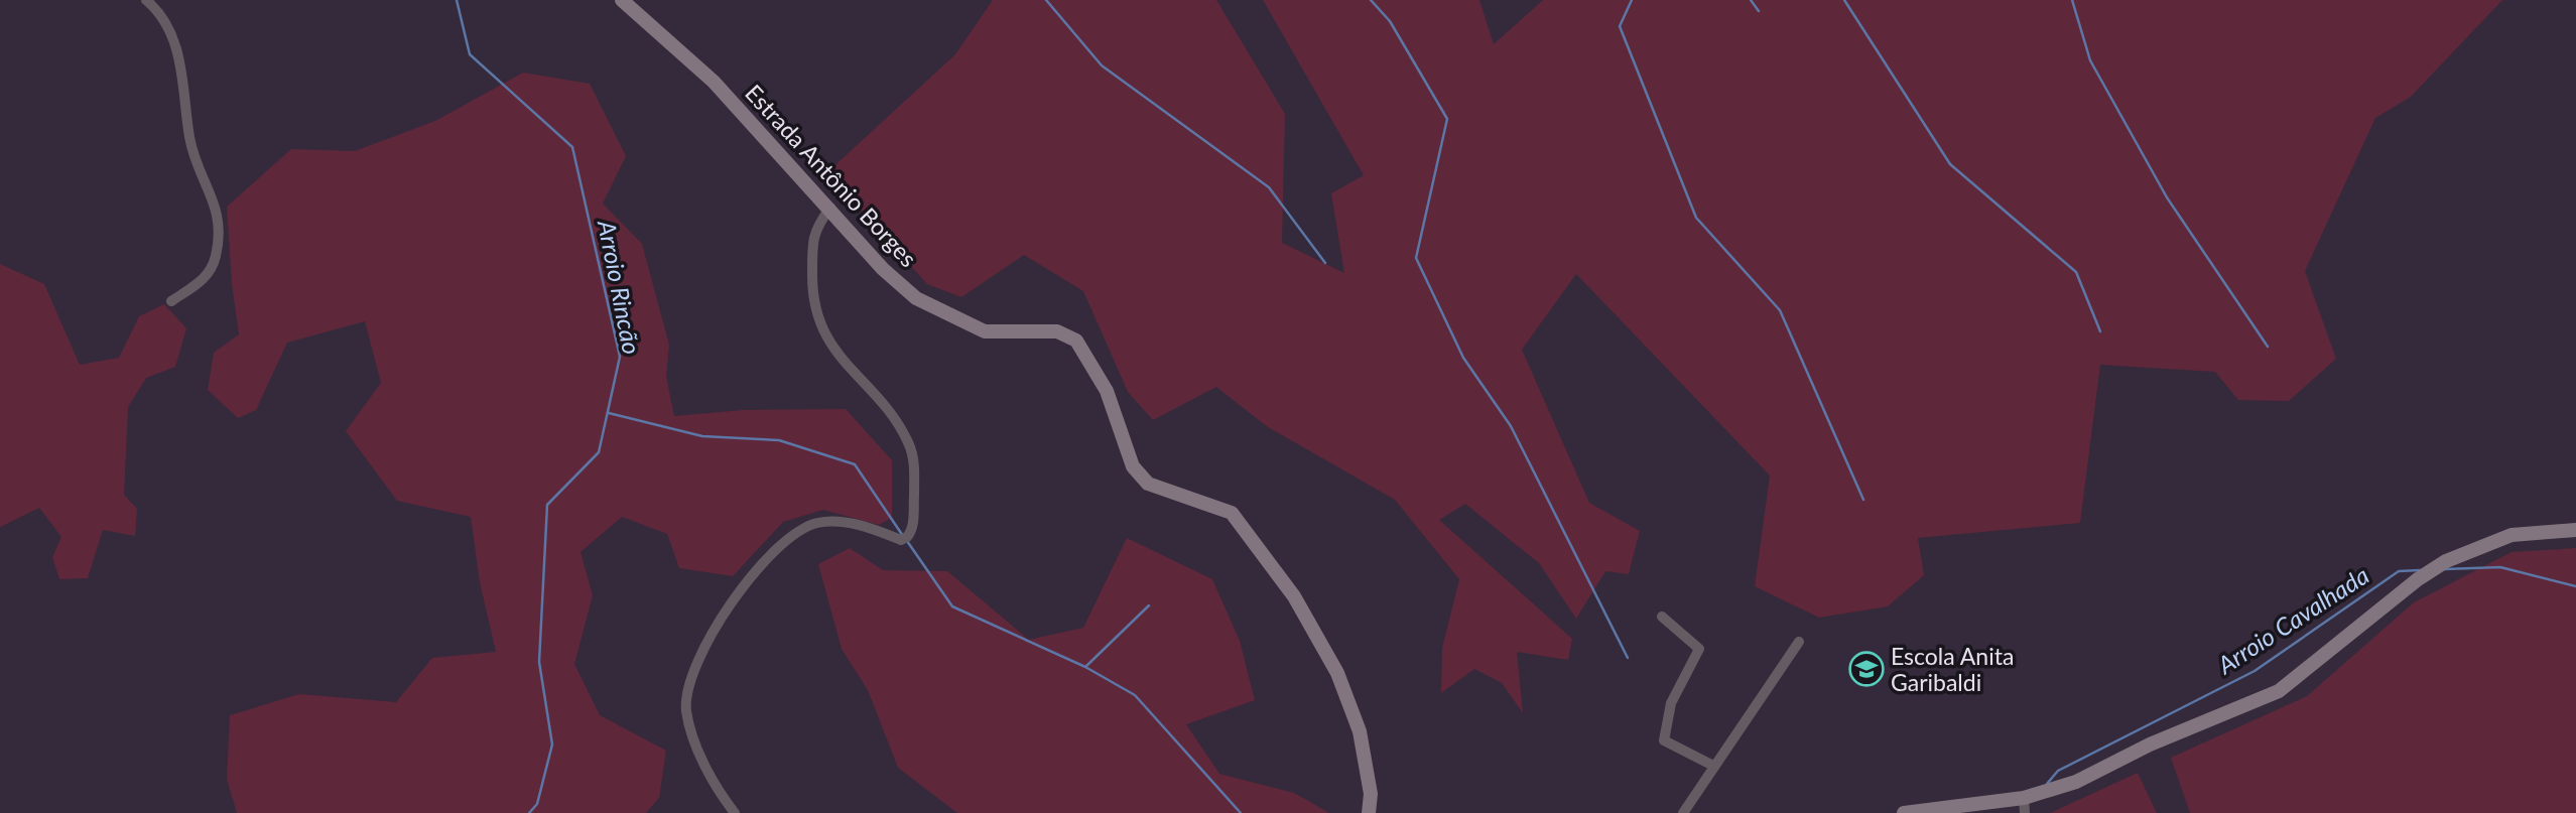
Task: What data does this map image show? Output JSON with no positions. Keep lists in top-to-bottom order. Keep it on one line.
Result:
{"streets":{"street":["Estrada Antônio Borges"]},"water":["Arroio Rincão","Arroio Cavalhada"],"places":{"school or university":["Escola Anita Garibaldi"]}}
